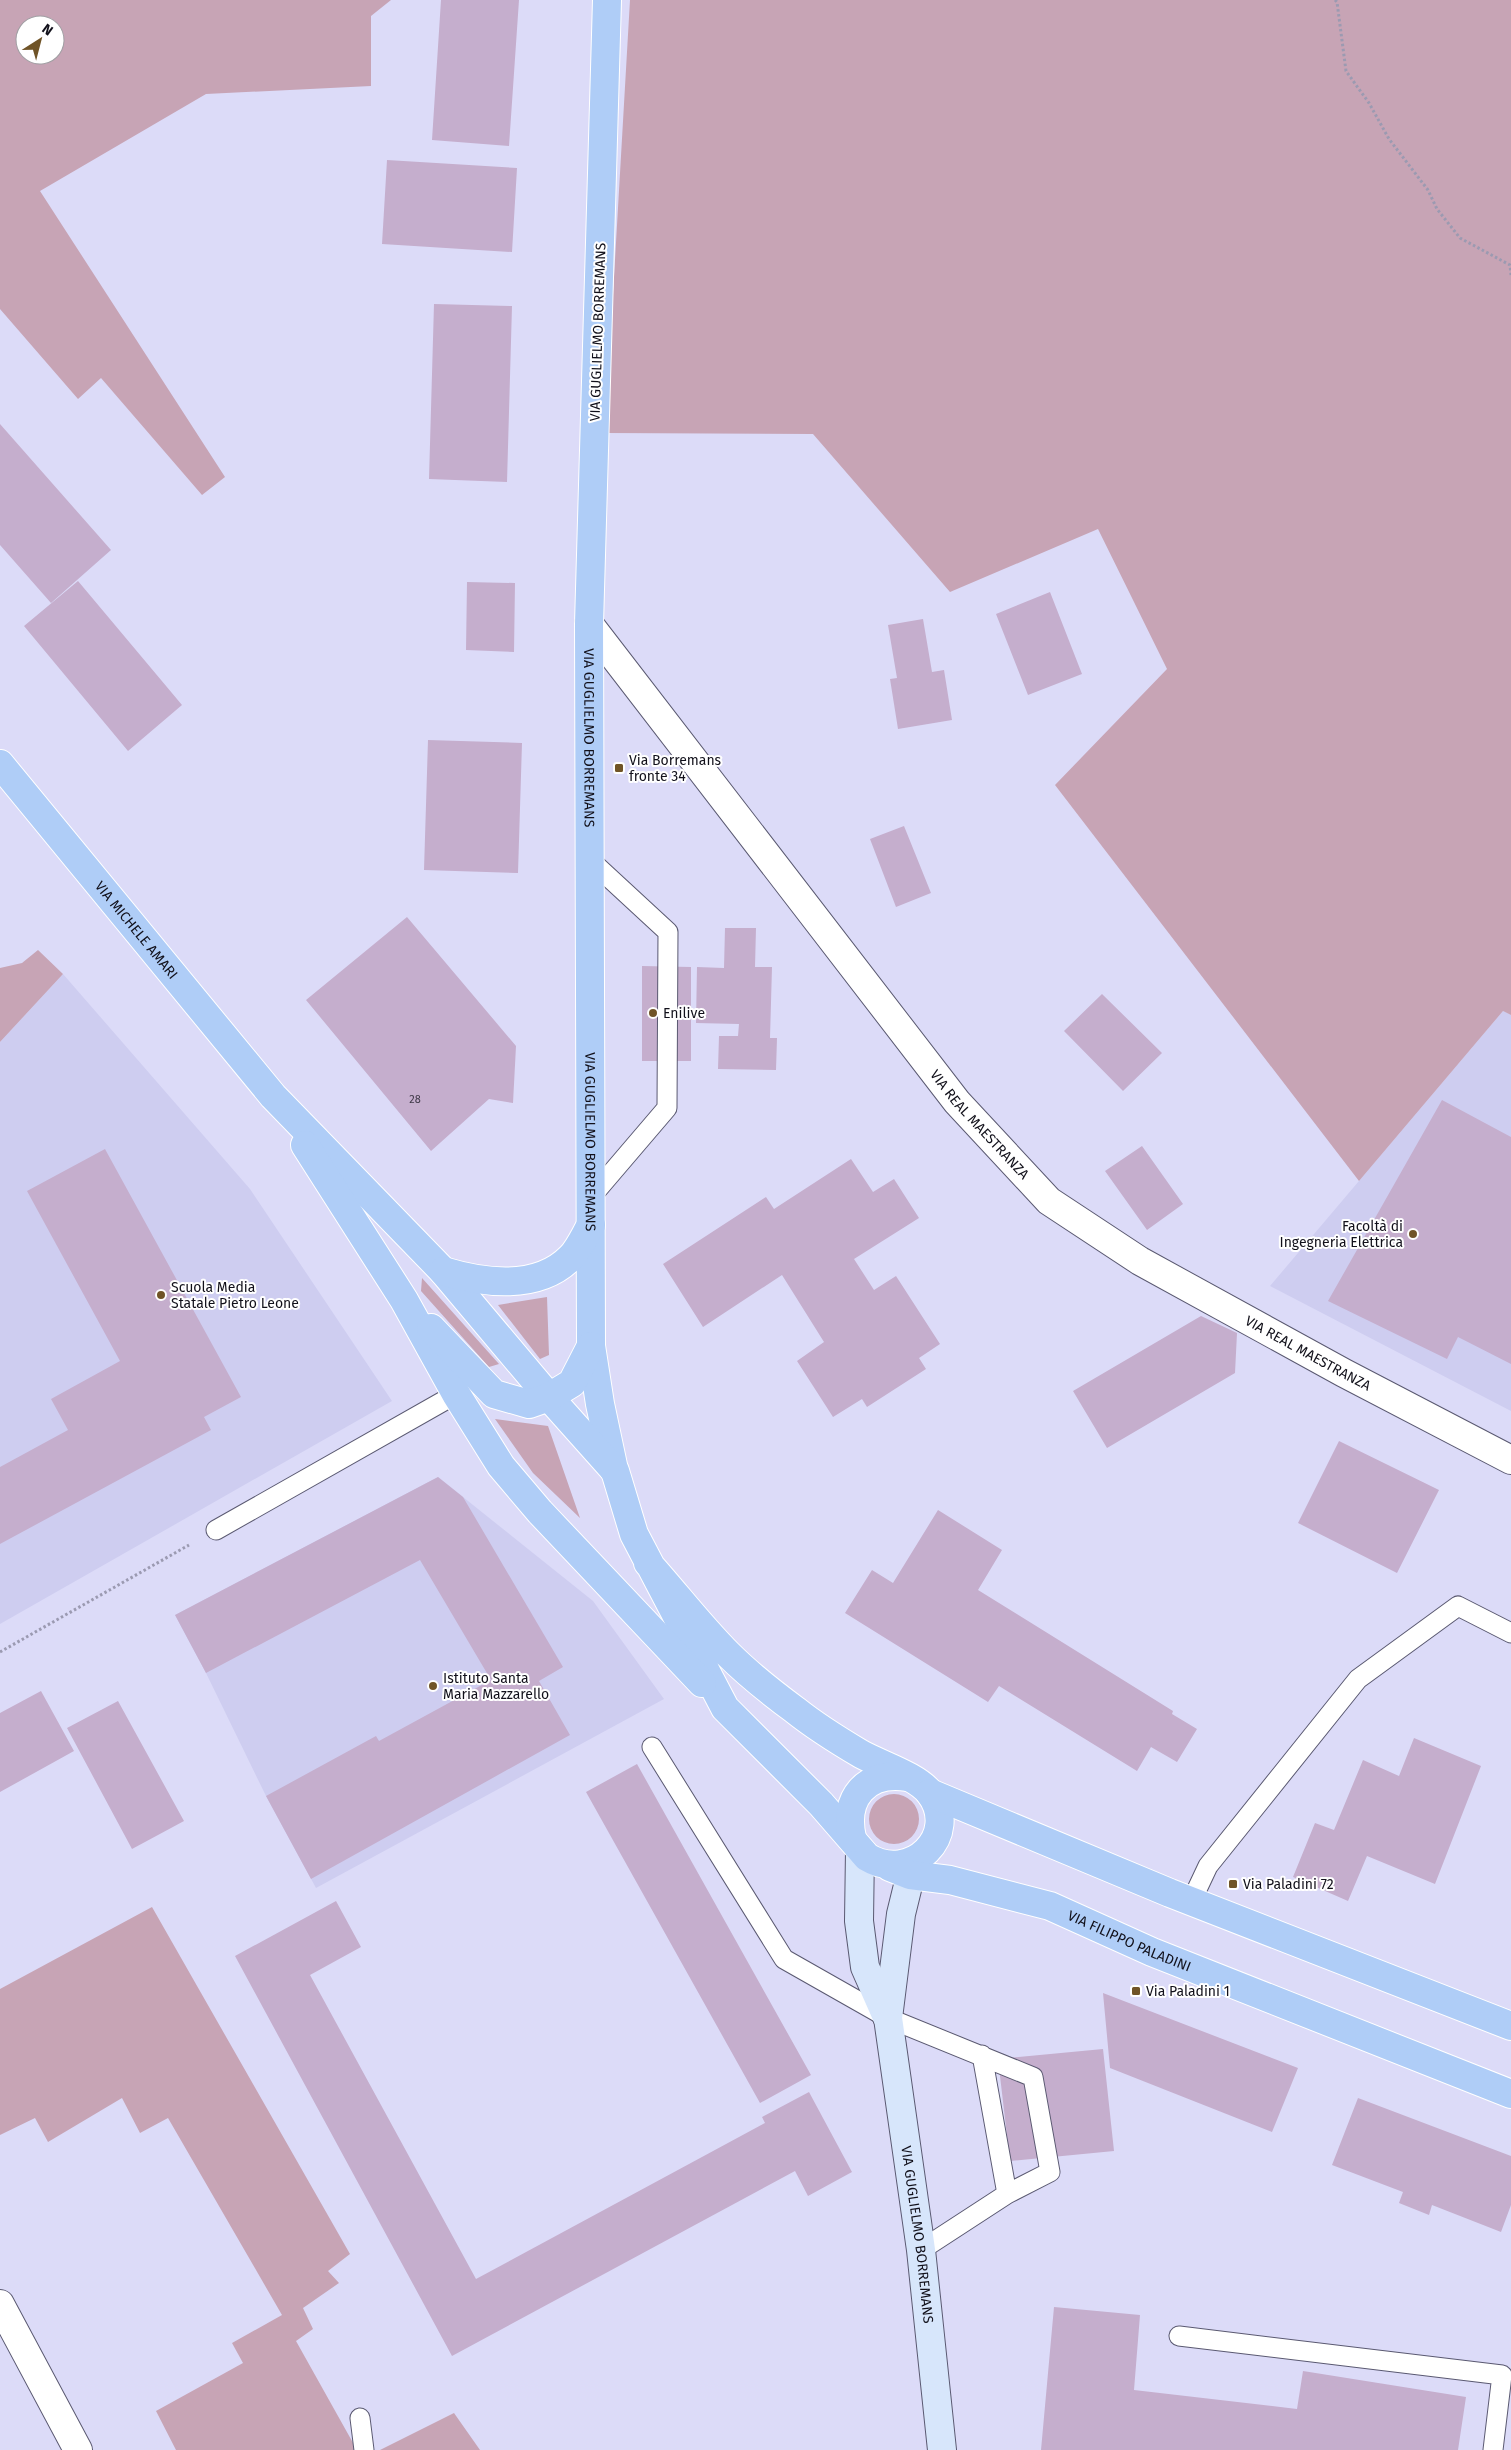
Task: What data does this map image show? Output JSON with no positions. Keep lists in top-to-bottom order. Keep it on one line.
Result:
{"streets":{"main road":["VIA GUGLIELMO BORREMANS","VIA MICHELE AMARI","VIA FILIPPO PALADINI"],"street":["VIA REAL MAESTRANZA"]},"crossings":[["VIA GUGLIELMO BORREMANS","VIA REAL MAESTRANZA"]],"places":{"transit":["Via Borremans fronte 34","Via Paladini 72","Via Paladini 1"],"other":["Enilive","Facoltà di Ingegneria Elettrica","Scuola Media Statale Pietro Leone","Istituto Santa Maria Mazzarello"]},"house_numbers":["28"],"north":"top right"}
